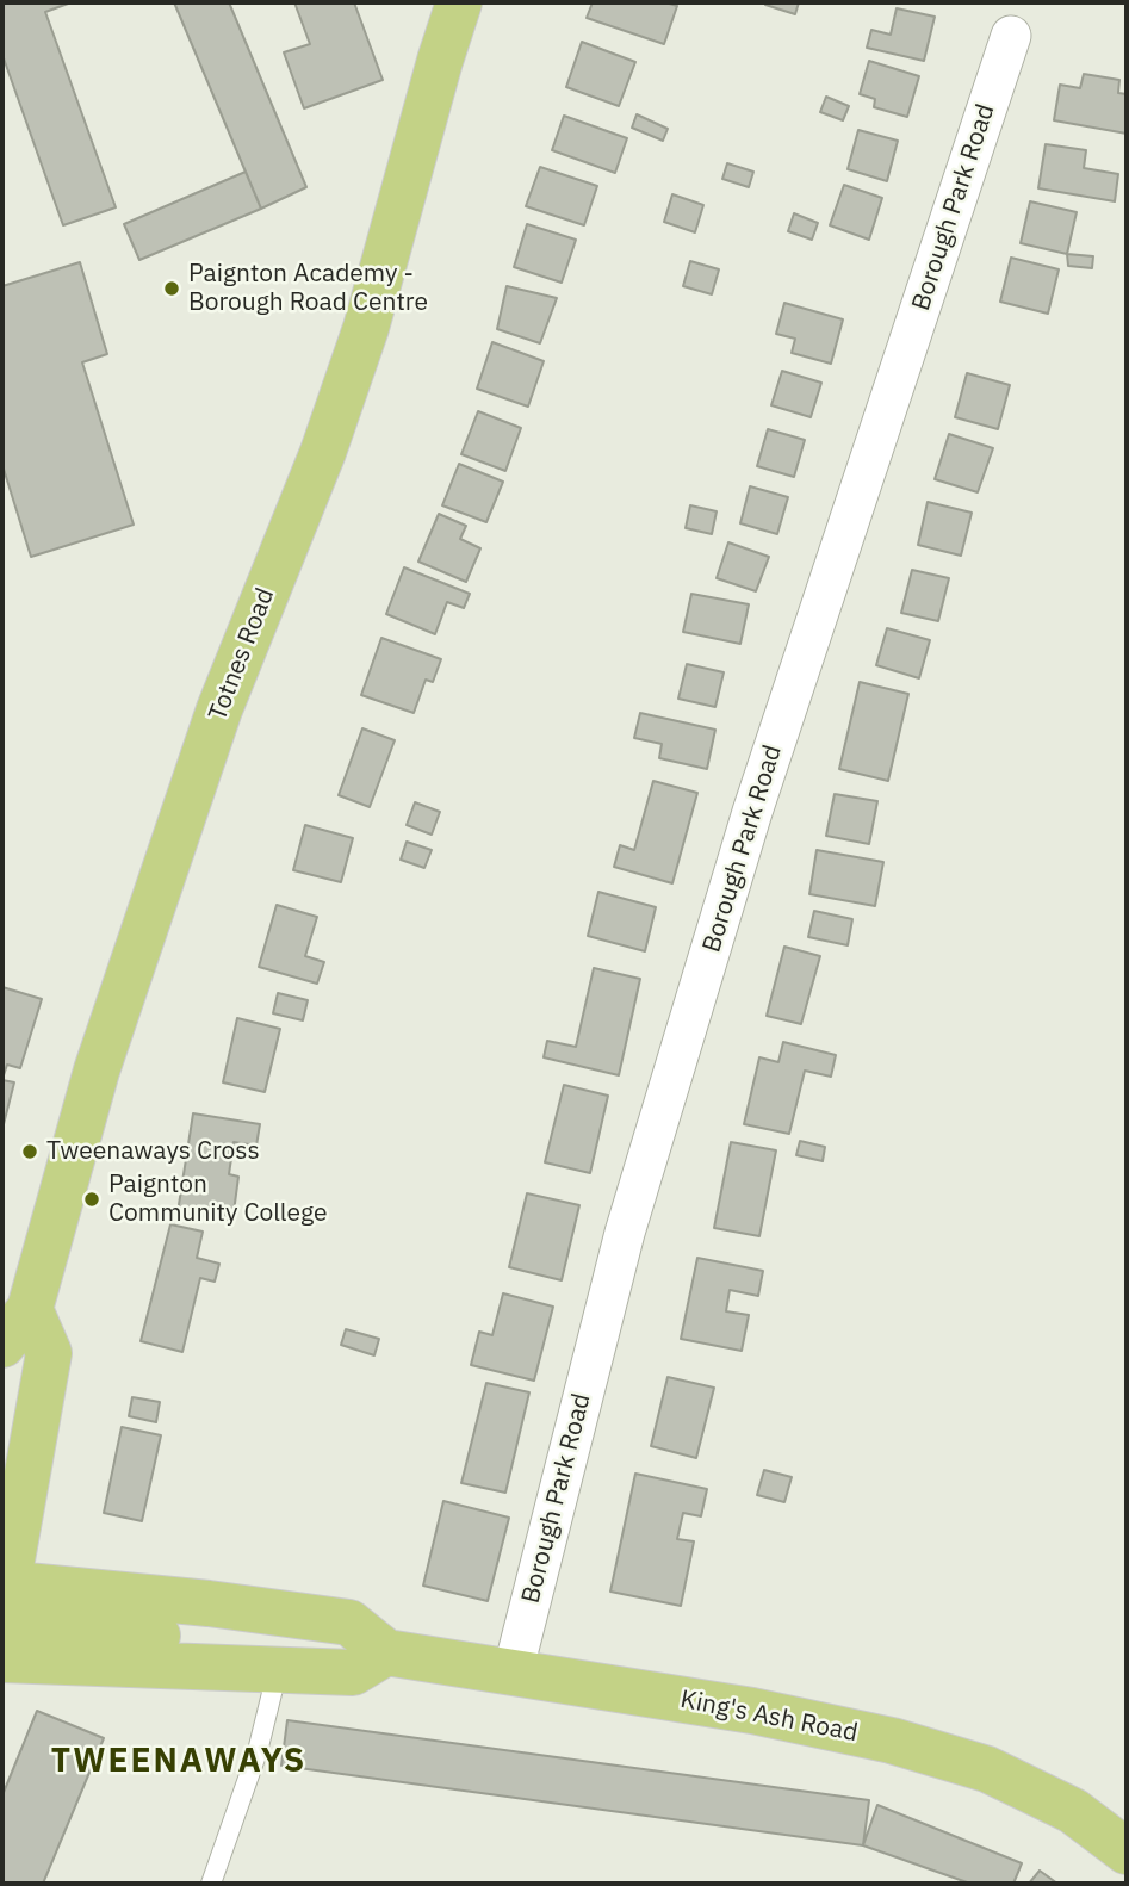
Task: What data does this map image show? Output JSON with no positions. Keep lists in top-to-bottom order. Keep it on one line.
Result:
{"streets":{"highway":["Totnes Road","King's Ash Road"],"street":["Borough Park Road"]},"crossings":[["Borough Park Road","King's Ash Road"]],"districts":["TWEENAWAYS"],"places":["Paignton Academy - Borough Road Centre","Tweenaways Cross","Paignton Community College"]}
